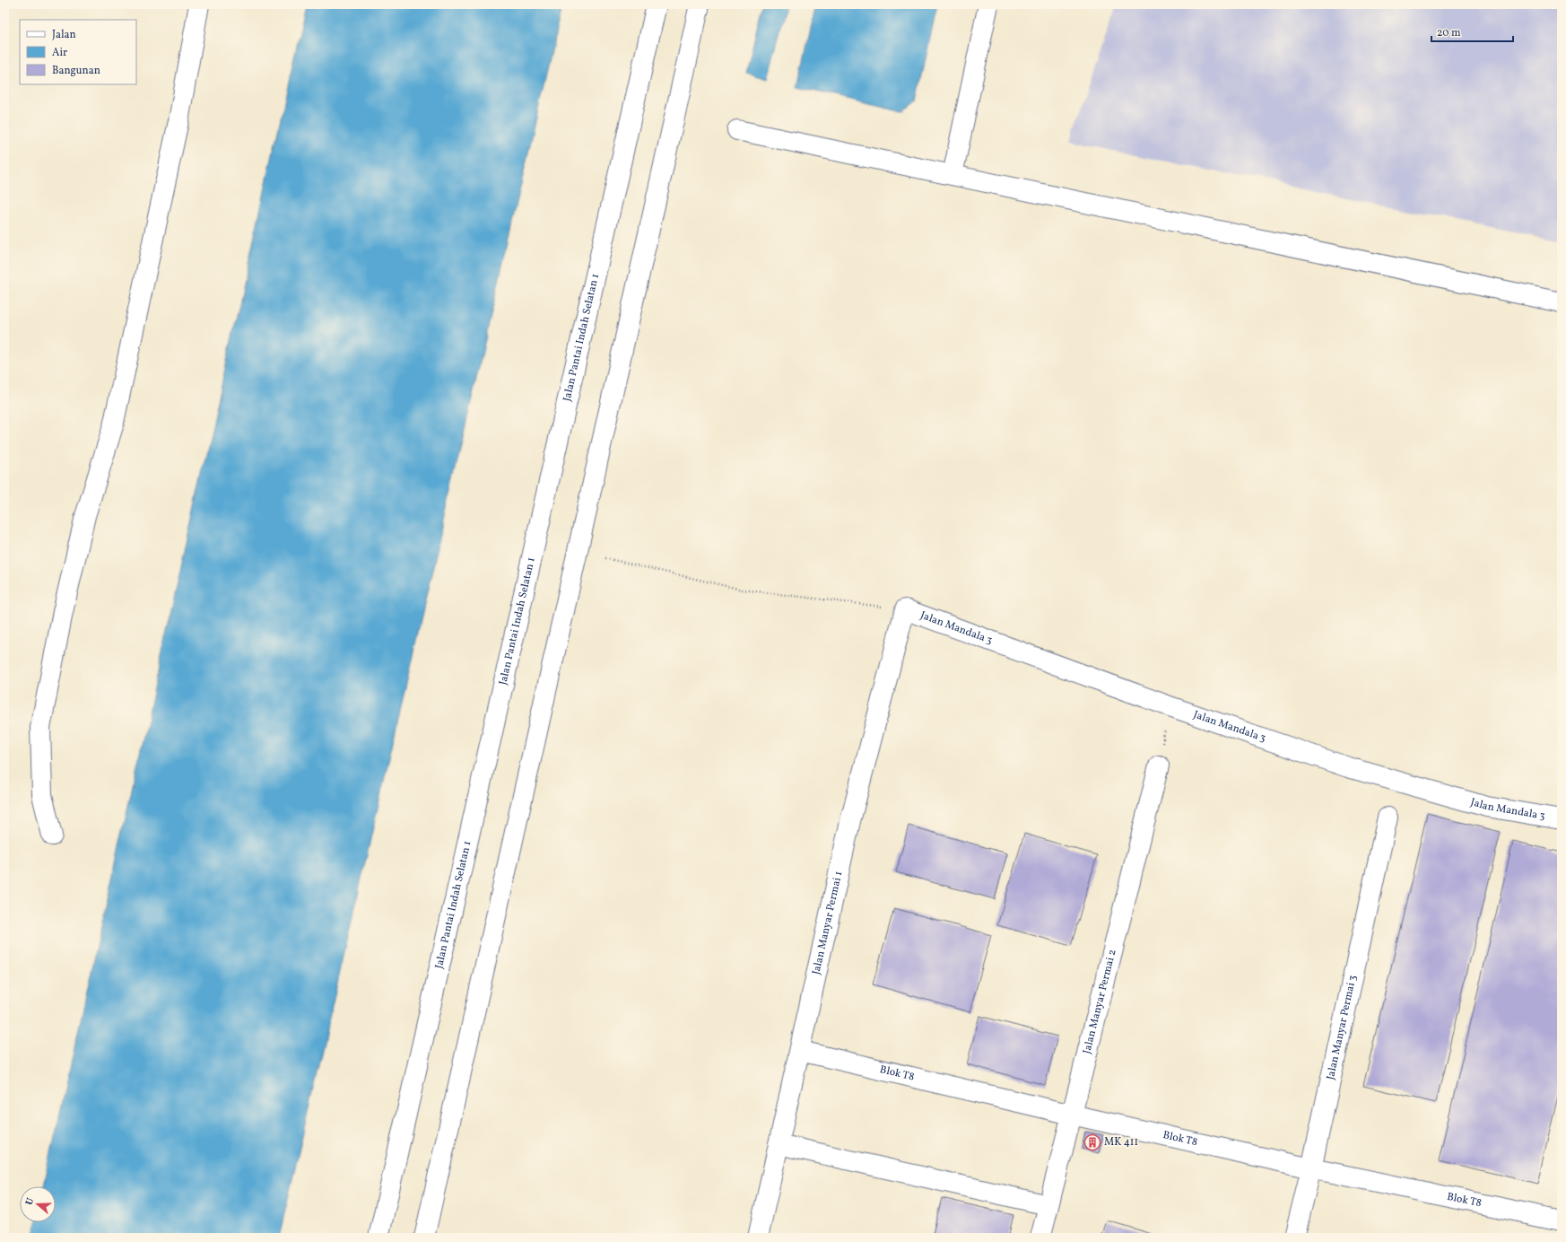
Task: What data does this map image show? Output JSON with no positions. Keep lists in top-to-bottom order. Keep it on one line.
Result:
{"streets":{"street":["Jalan Pantai Indah Selatan 1","Jalan Mandala 3","Jalan Manyar Permai 1","Jalan Manyar Permai 2","Jalan Manyar Permai 3","Blok T8"]},"crossings":[["Jalan Mandala 3","Jalan Manyar Permai 1"],["Jalan Manyar Permai 1","Blok T8"],["Jalan Manyar Permai 2","Blok T8"],["Jalan Manyar Permai 3","Blok T8"]],"places":{"building":["MK 411"]},"legend":["Jalan","Air","Bangunan"],"scale_bar":"20 m","north":"left"}
